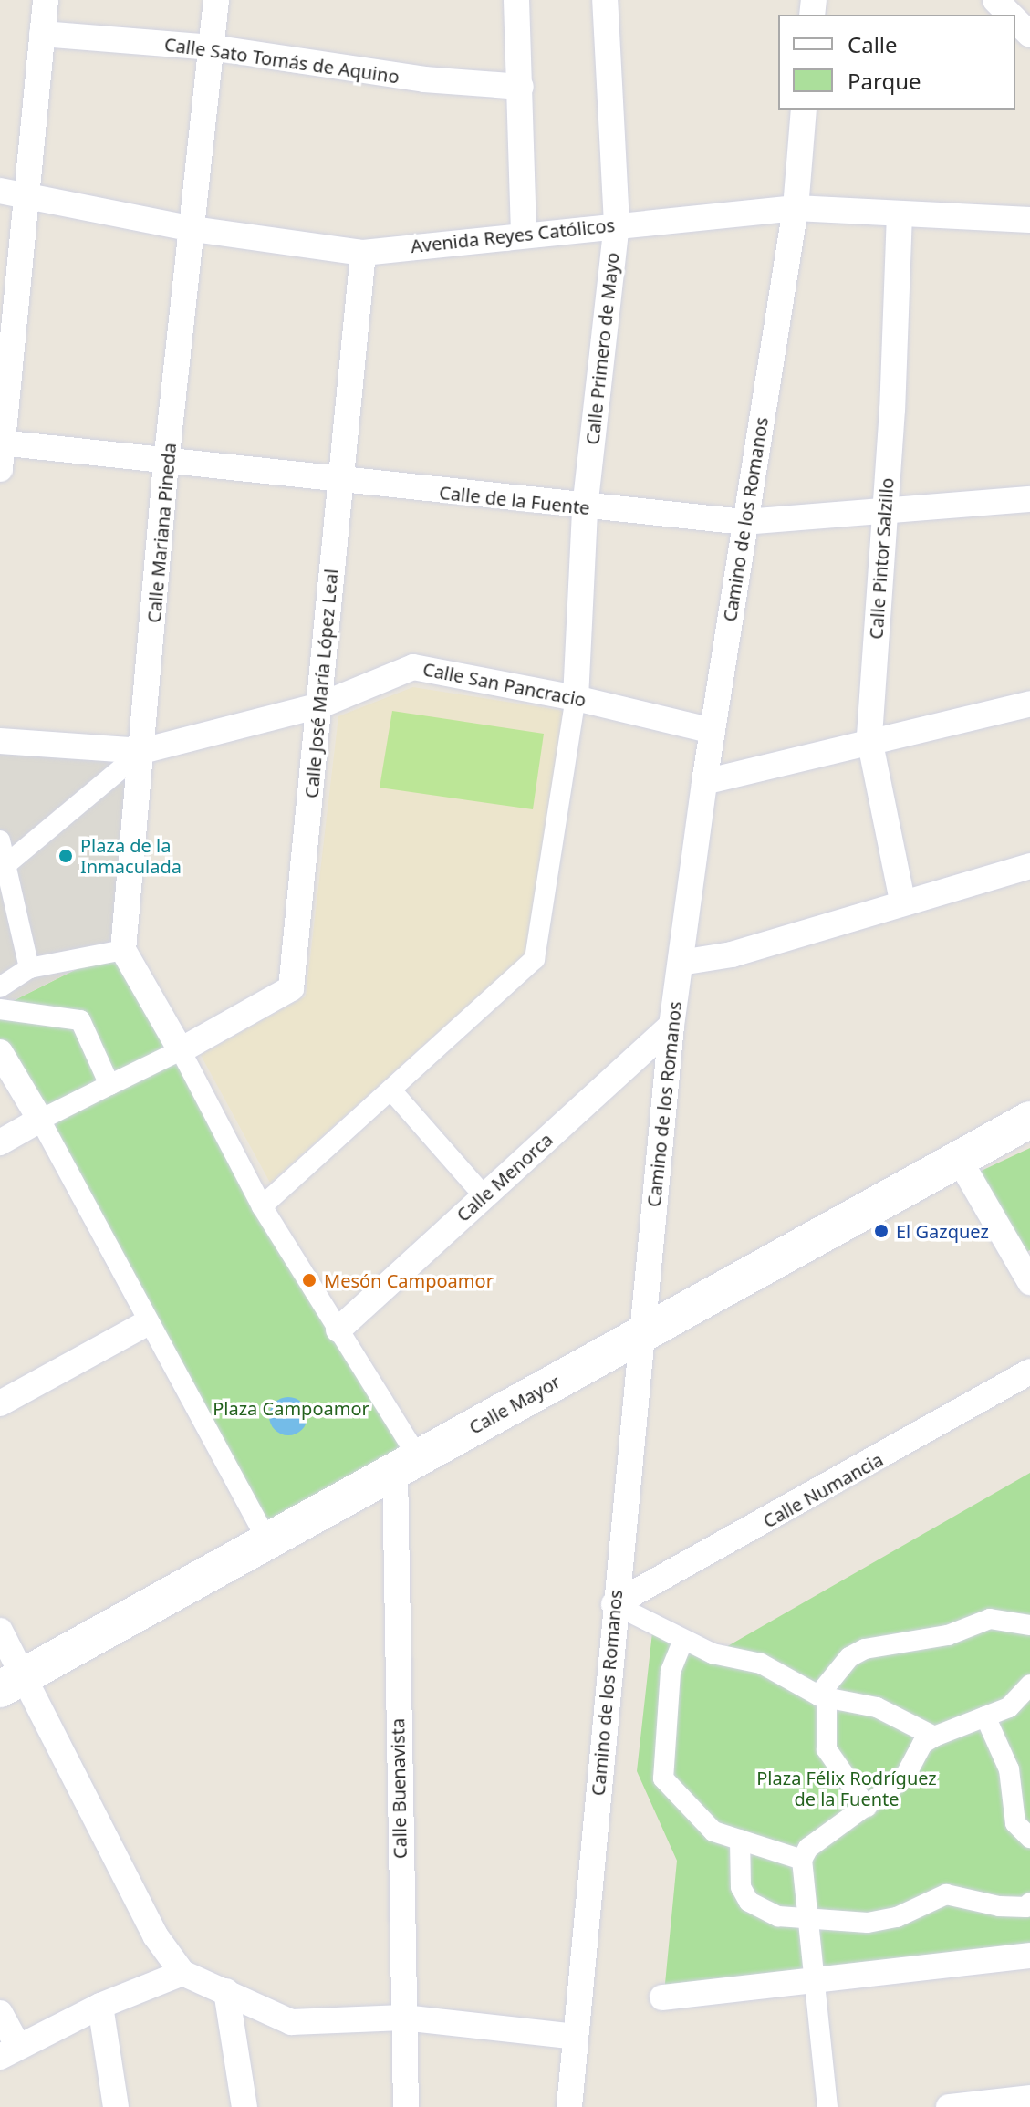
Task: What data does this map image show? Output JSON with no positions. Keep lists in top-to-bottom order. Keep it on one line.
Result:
{"streets":{"main road":["Calle Mayor"],"street":["Calle Sato Tomás de Aquino","Avenida Reyes Católicos","Calle Primero de Mayo","Calle de la Fuente","Camino de los Romanos","Calle Mariana Pineda","Calle Pintor Salzillo","Calle José María López Leal","Calle San Pancracio","Calle Menorca","Calle Numancia","Calle Buenavista"]},"crossings":[["Calle Sato Tomás de Aquino","Calle Mariana Pineda"],["Avenida Reyes Católicos","Calle Primero de Mayo"],["Avenida Reyes Católicos","Camino de los Romanos"],["Avenida Reyes Católicos","Calle Mariana Pineda"],["Avenida Reyes Católicos","Calle Pintor Salzillo"],["Avenida Reyes Católicos","Calle José María López Leal"],["Calle Primero de Mayo","Calle de la Fuente"],["Calle Primero de Mayo","Calle San Pancracio"],["Calle de la Fuente","Camino de los Romanos"],["Calle de la Fuente","Calle Mariana Pineda"],["Calle de la Fuente","Calle Pintor Salzillo"],["Calle de la Fuente","Calle José María López Leal"],["Camino de los Romanos","Calle San Pancracio"],["Camino de los Romanos","Calle Menorca"],["Camino de los Romanos","Calle Mayor"],["Camino de los Romanos","Calle Numancia"],["Calle Mariana Pineda","Calle San Pancracio"],["Calle José María López Leal","Calle San Pancracio"],["Calle Mayor","Calle Buenavista"]],"parks":["Plaza Campoamor","Plaza Félix Rodríguez de la Fuente"],"places":["Plaza de la Inmaculada","El Gazquez","Mesón Campoamor"],"legend":["Calle","Parque"]}
